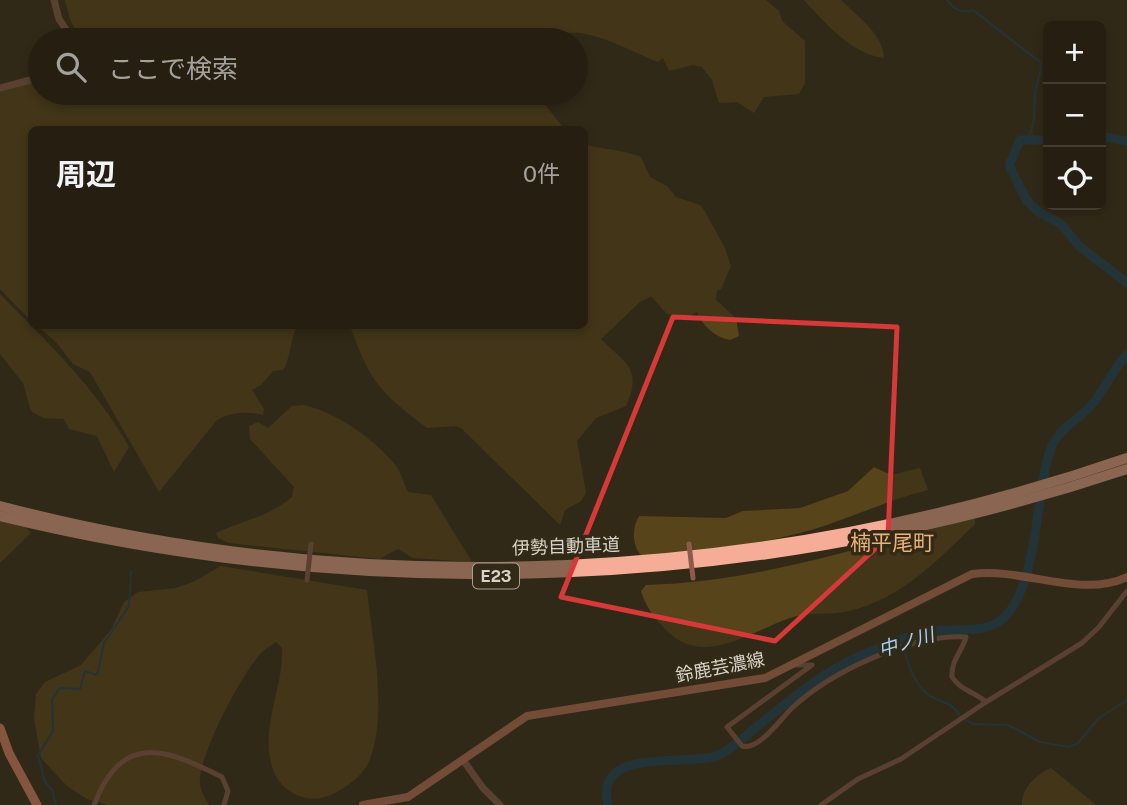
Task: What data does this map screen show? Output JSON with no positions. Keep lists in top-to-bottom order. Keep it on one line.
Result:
{"streets":{"highway":["伊勢自動車道","E23"],"main road":["鈴鹿芸濃線"]},"districts":["楠平尾町"],"water":["中ノ川"],"page":{"map_buttons":["+","−"],"search":"ここで検索","heading":["周辺","0件"]}}
